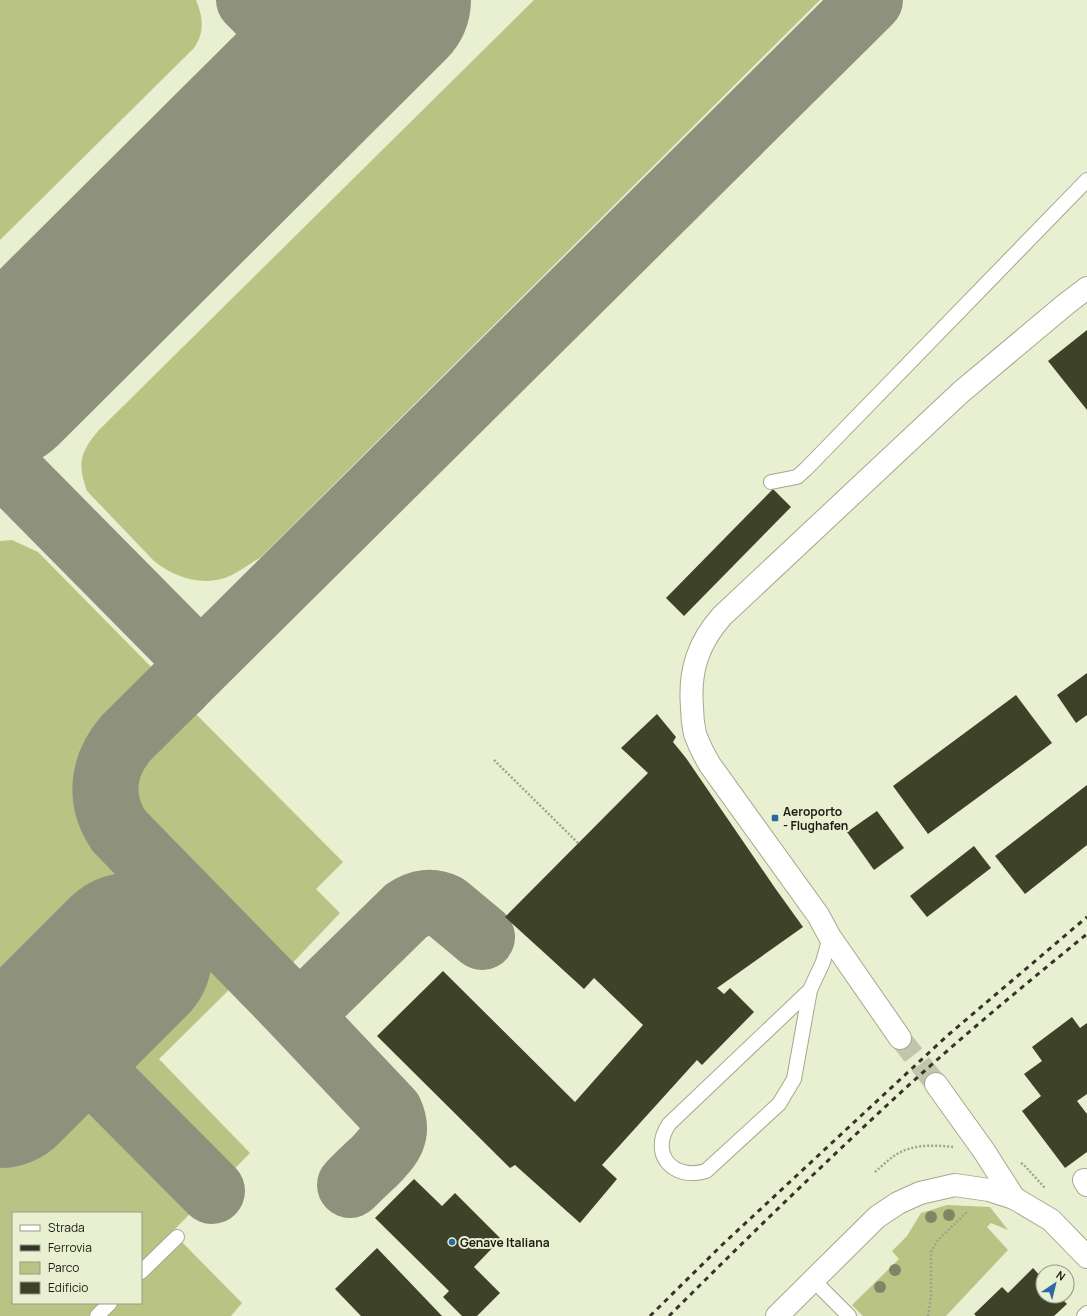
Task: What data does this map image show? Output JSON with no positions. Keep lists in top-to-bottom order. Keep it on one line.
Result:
{"places":{"transit":["Aeroporto - Flughafen"],"other":["Genave Italiana"]},"legend":["Strada","Ferrovia","Parco","Edificio"],"north":"top right"}
